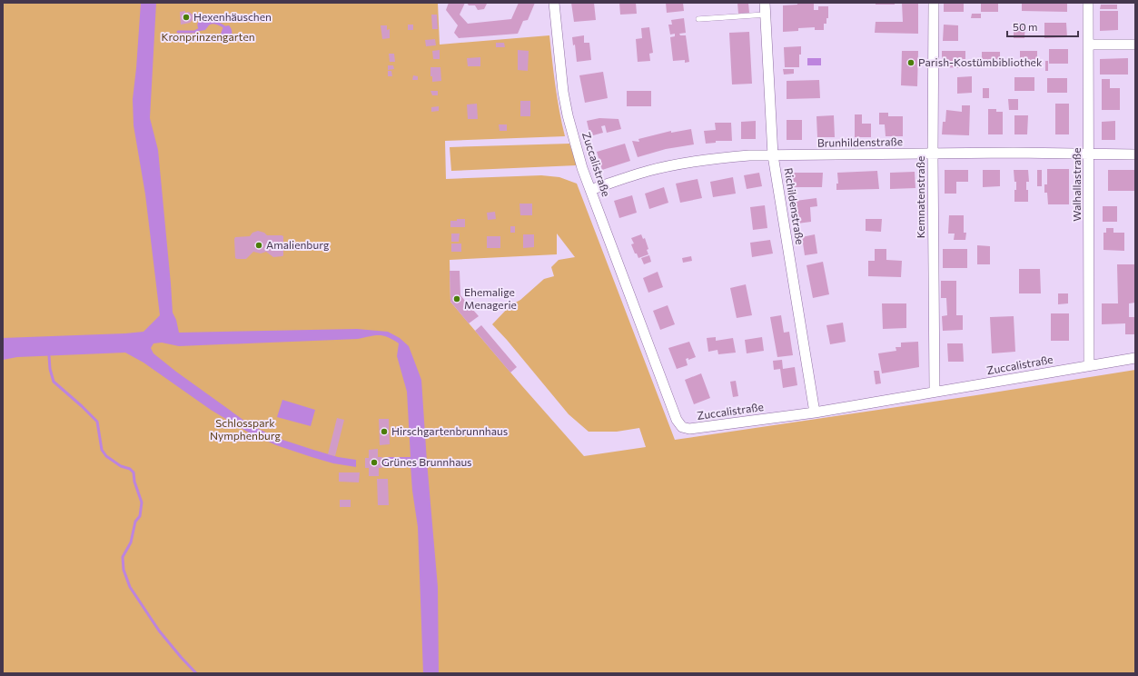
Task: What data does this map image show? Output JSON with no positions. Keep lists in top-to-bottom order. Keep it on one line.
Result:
{"streets":{"street":["Brunhildenstraße","Zuccalistraße","Walhallastraße","Kemnatenstraße","Richildenstraße"]},"crossings":[["Brunhildenstraße","Zuccalistraße"],["Brunhildenstraße","Walhallastraße"],["Brunhildenstraße","Kemnatenstraße"],["Brunhildenstraße","Richildenstraße"],["Zuccalistraße","Walhallastraße"],["Zuccalistraße","Kemnatenstraße"],["Zuccalistraße","Richildenstraße"]],"parks":["Kronprinzengarten","Schlosspark Nymphenburg"],"places":["Hexenhäuschen","Parish-Kostümbibliothek","Amalienburg","Ehemalige Menagerie","Hirschgartenbrunnhaus","Grünes Brunnhaus"],"scale_bar":"50 m"}
